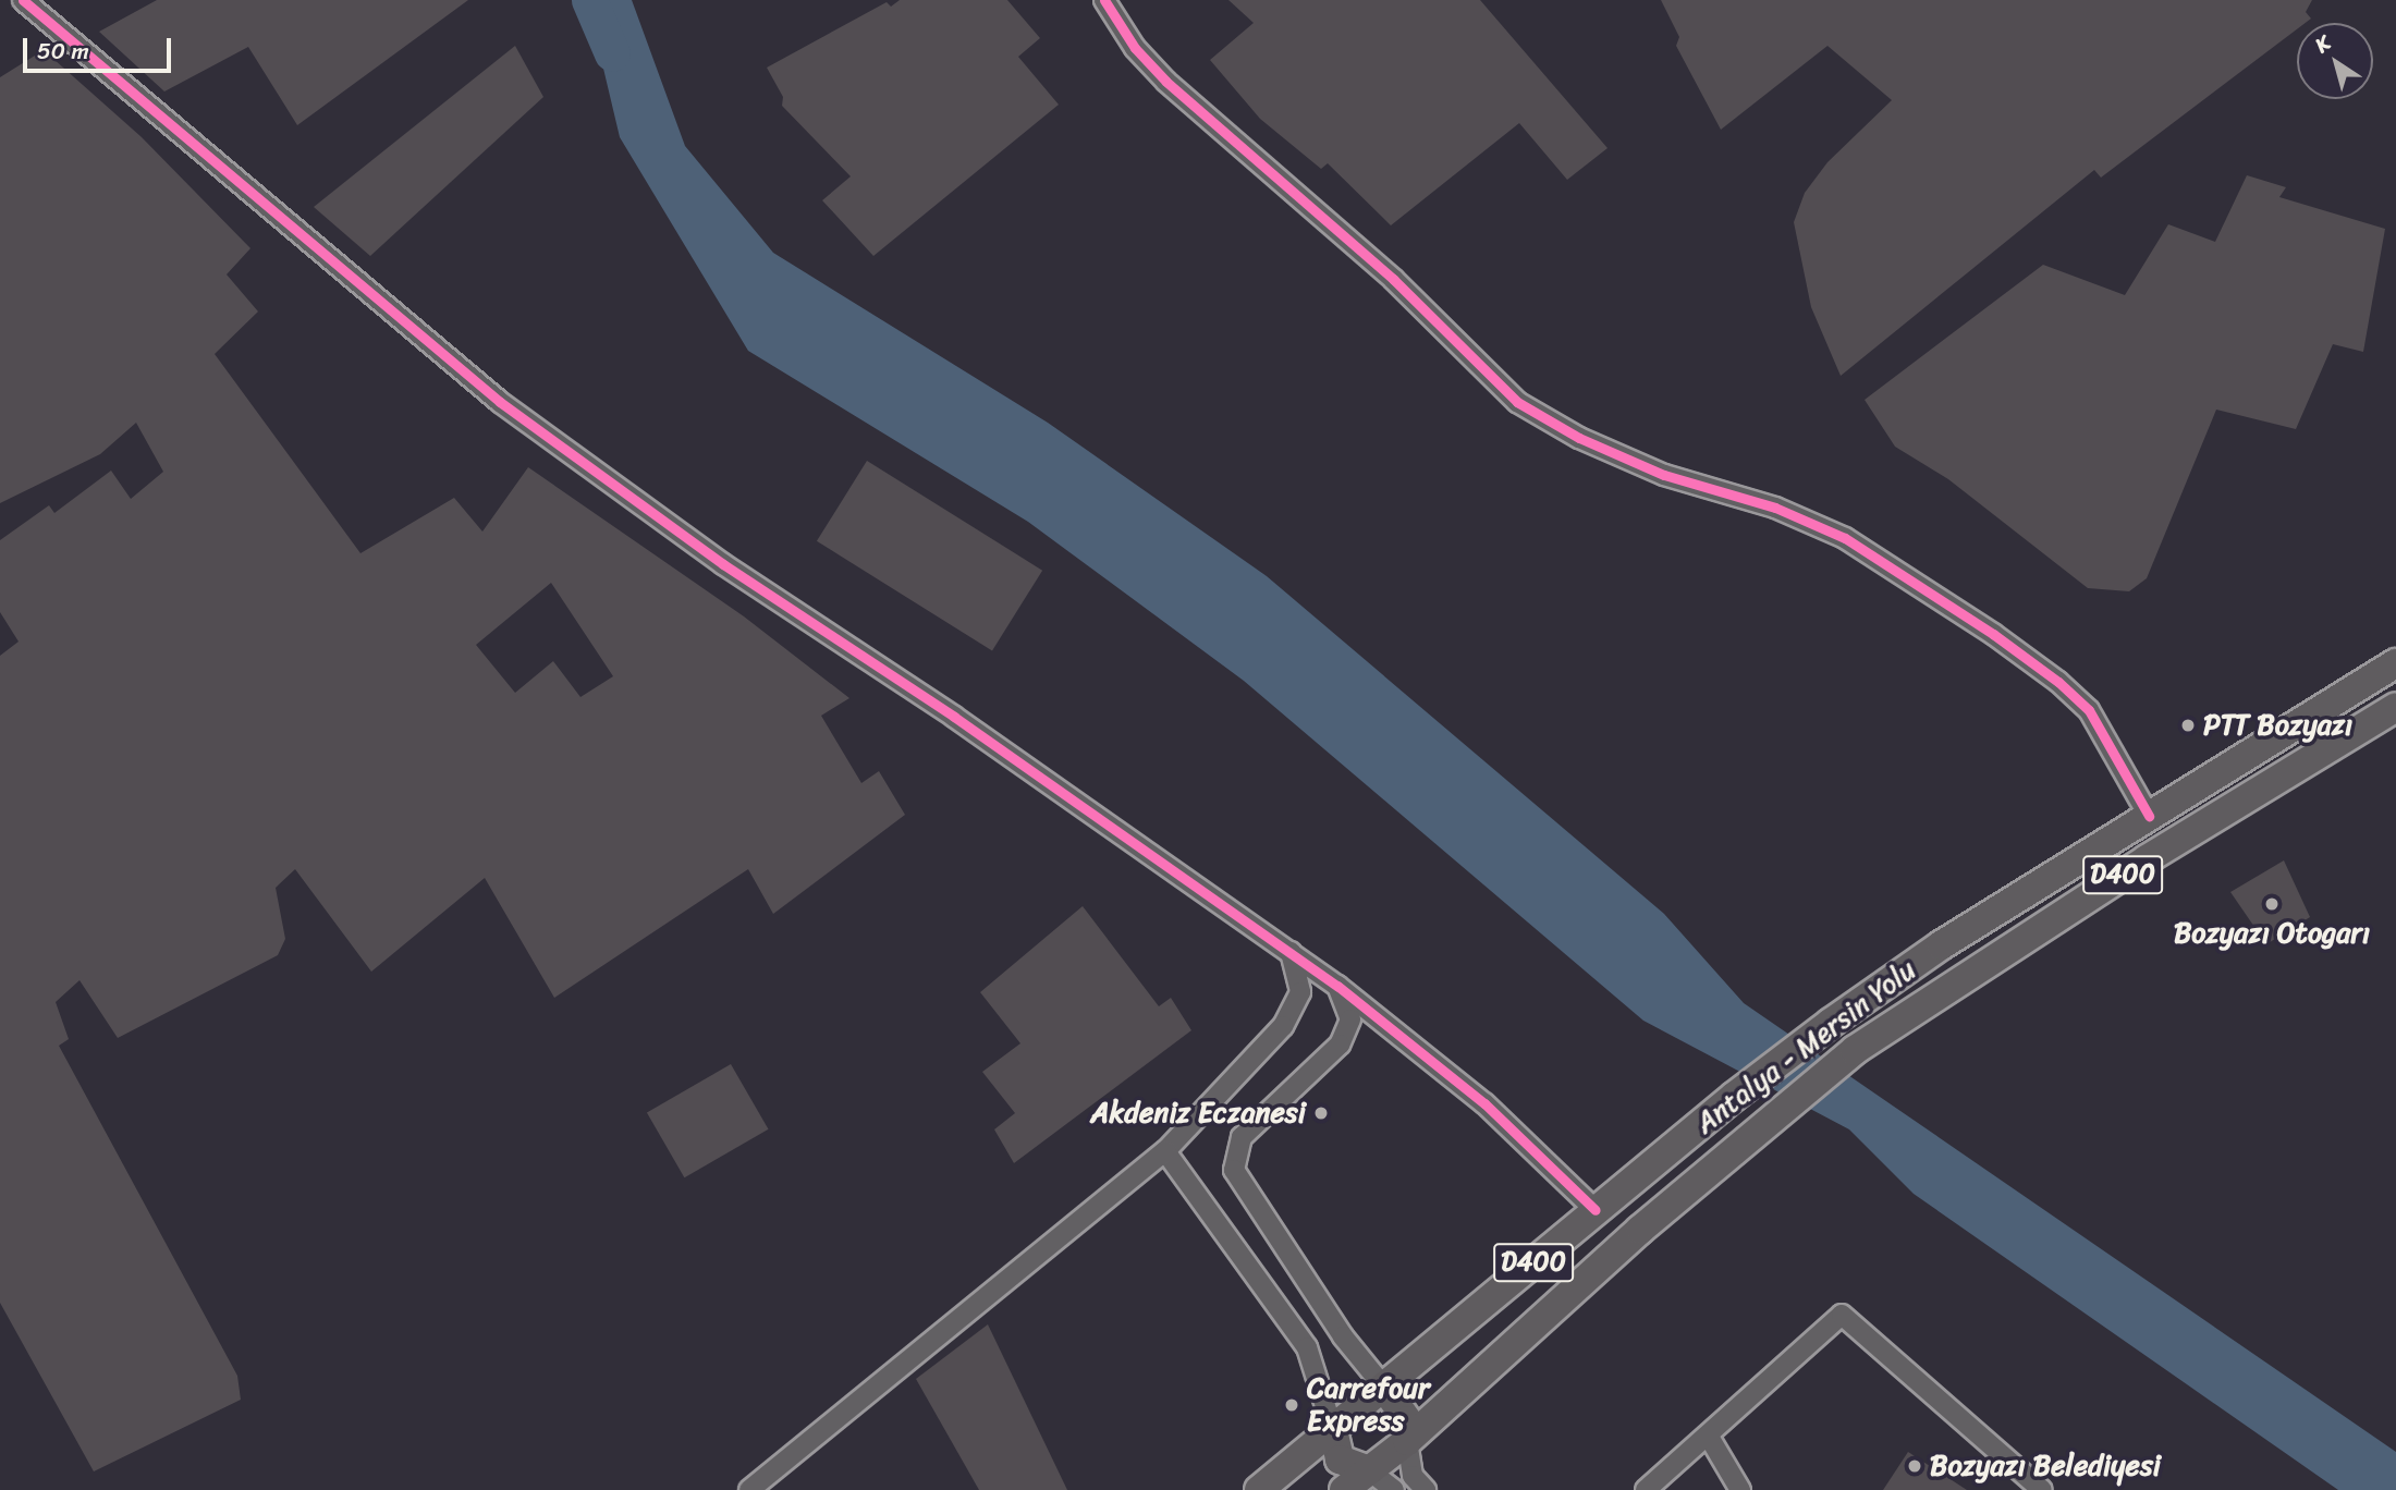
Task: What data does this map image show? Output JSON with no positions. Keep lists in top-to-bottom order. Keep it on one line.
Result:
{"streets":{"highway":["D400","Antalya - Mersin Yolu"]},"places":["PTT Bozyazı","Bozyazı Otogarı","Akdeniz Eczanesi","Carrefour Express","Bozyazı Belediyesi"],"scale_bar":"50 m","north":"top left"}
